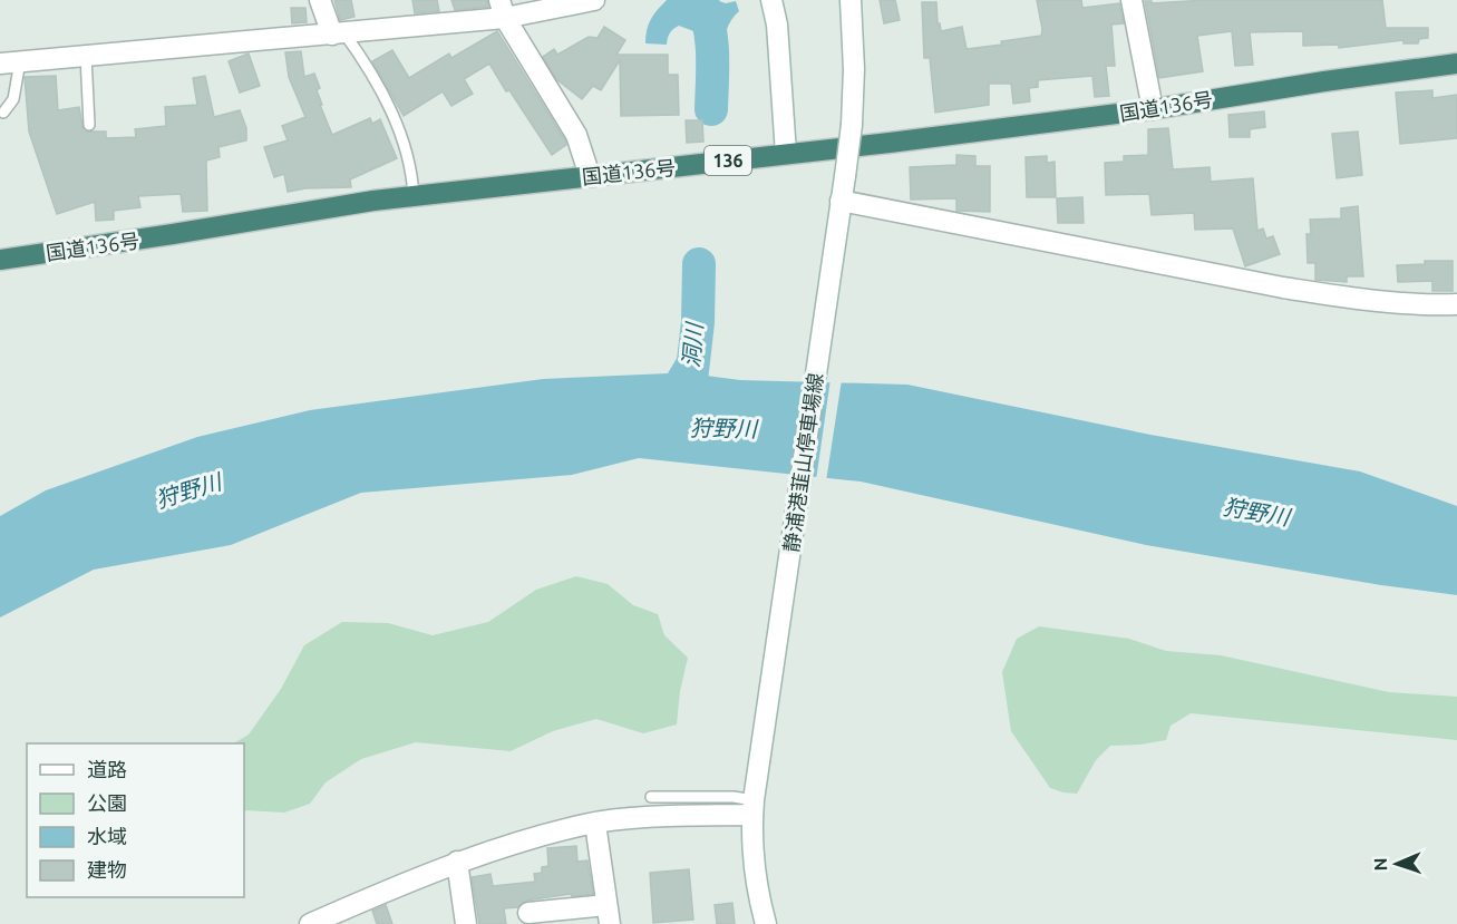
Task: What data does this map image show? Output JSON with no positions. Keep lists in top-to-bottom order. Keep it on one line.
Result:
{"streets":{"highway":["国道136号","136"],"street":["静浦港韮山停車場線"]},"water":["洞川","狩野川"],"legend":["道路","公園","水域","建物"],"north":"left"}
